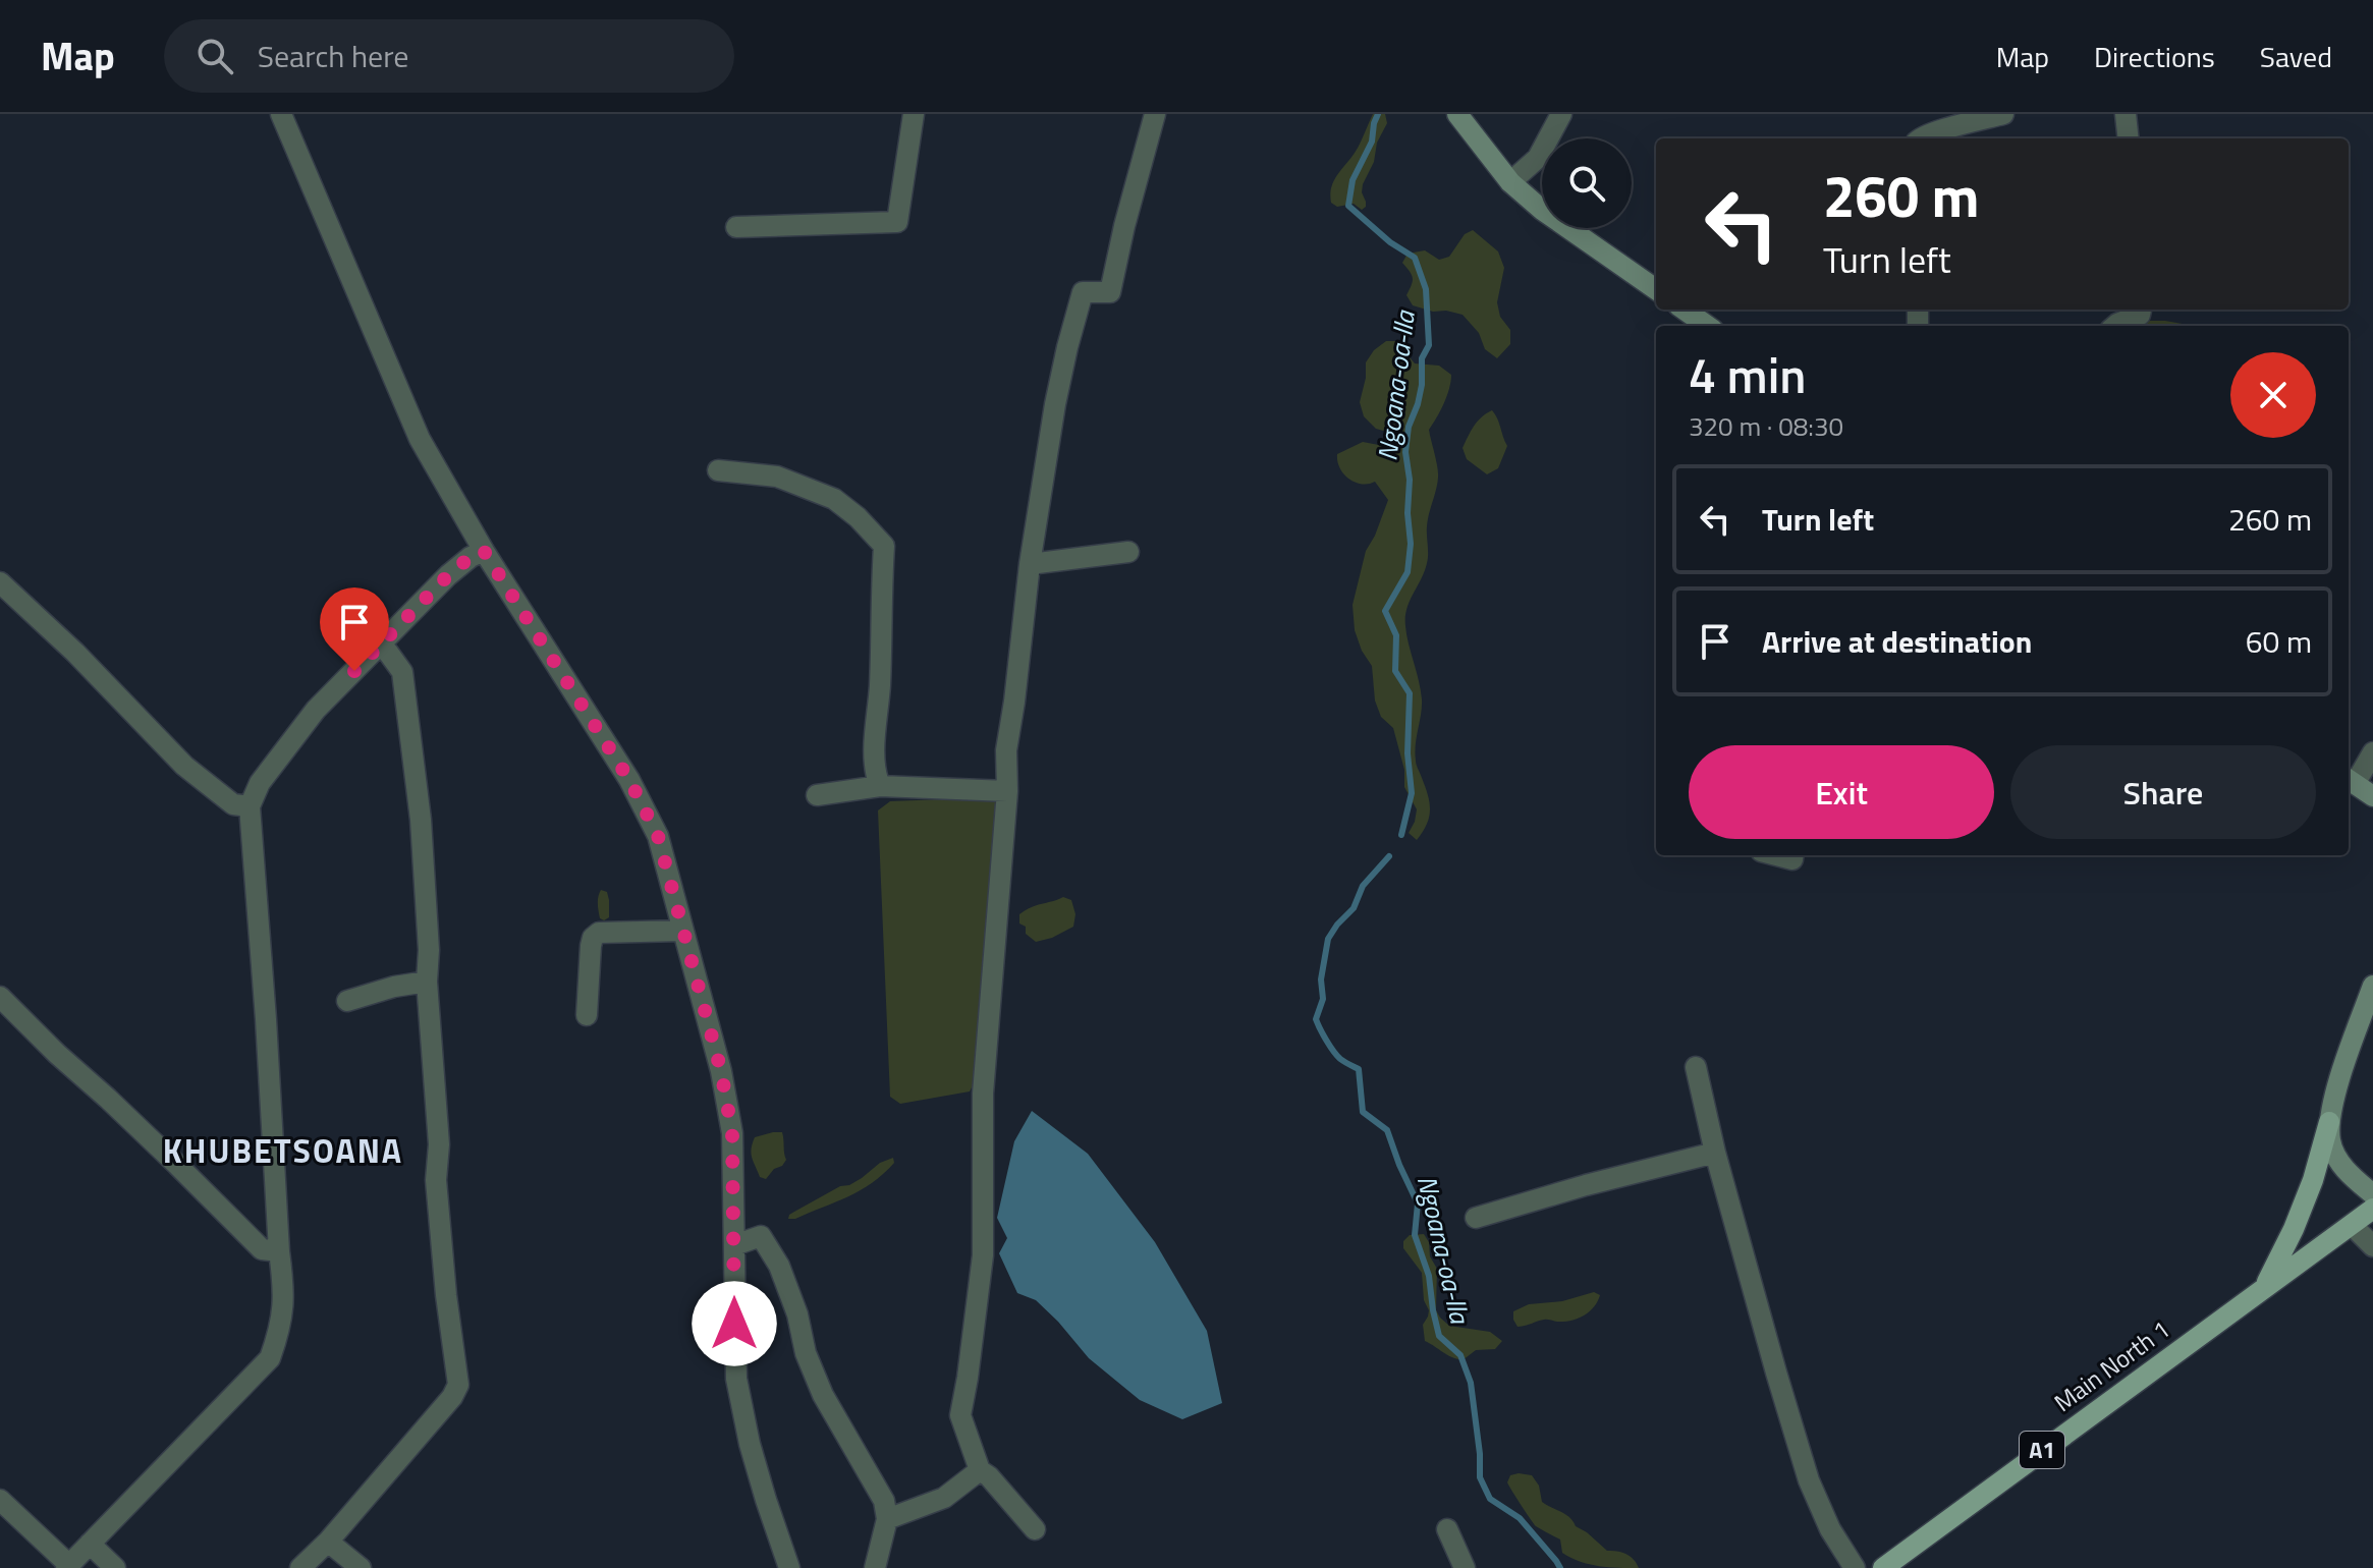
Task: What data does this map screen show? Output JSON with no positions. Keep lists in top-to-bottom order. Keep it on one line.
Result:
{"streets":{"main road":["Main North 1","A1"]},"districts":["KHUBETSOANA"],"water":["Ngoana-oa-lla"],"page":{"header":"Map","search":"Search here","nav":["Map","Directions","Saved"],"turn":["260 m","Turn left"],"heading":["4 min","320 m · 08:30"],"list":[{"name":"Turn left","value":"260 m"},{"name":"Arrive at destination","value":"60 m"}],"buttons":["Exit","Share"]}}
